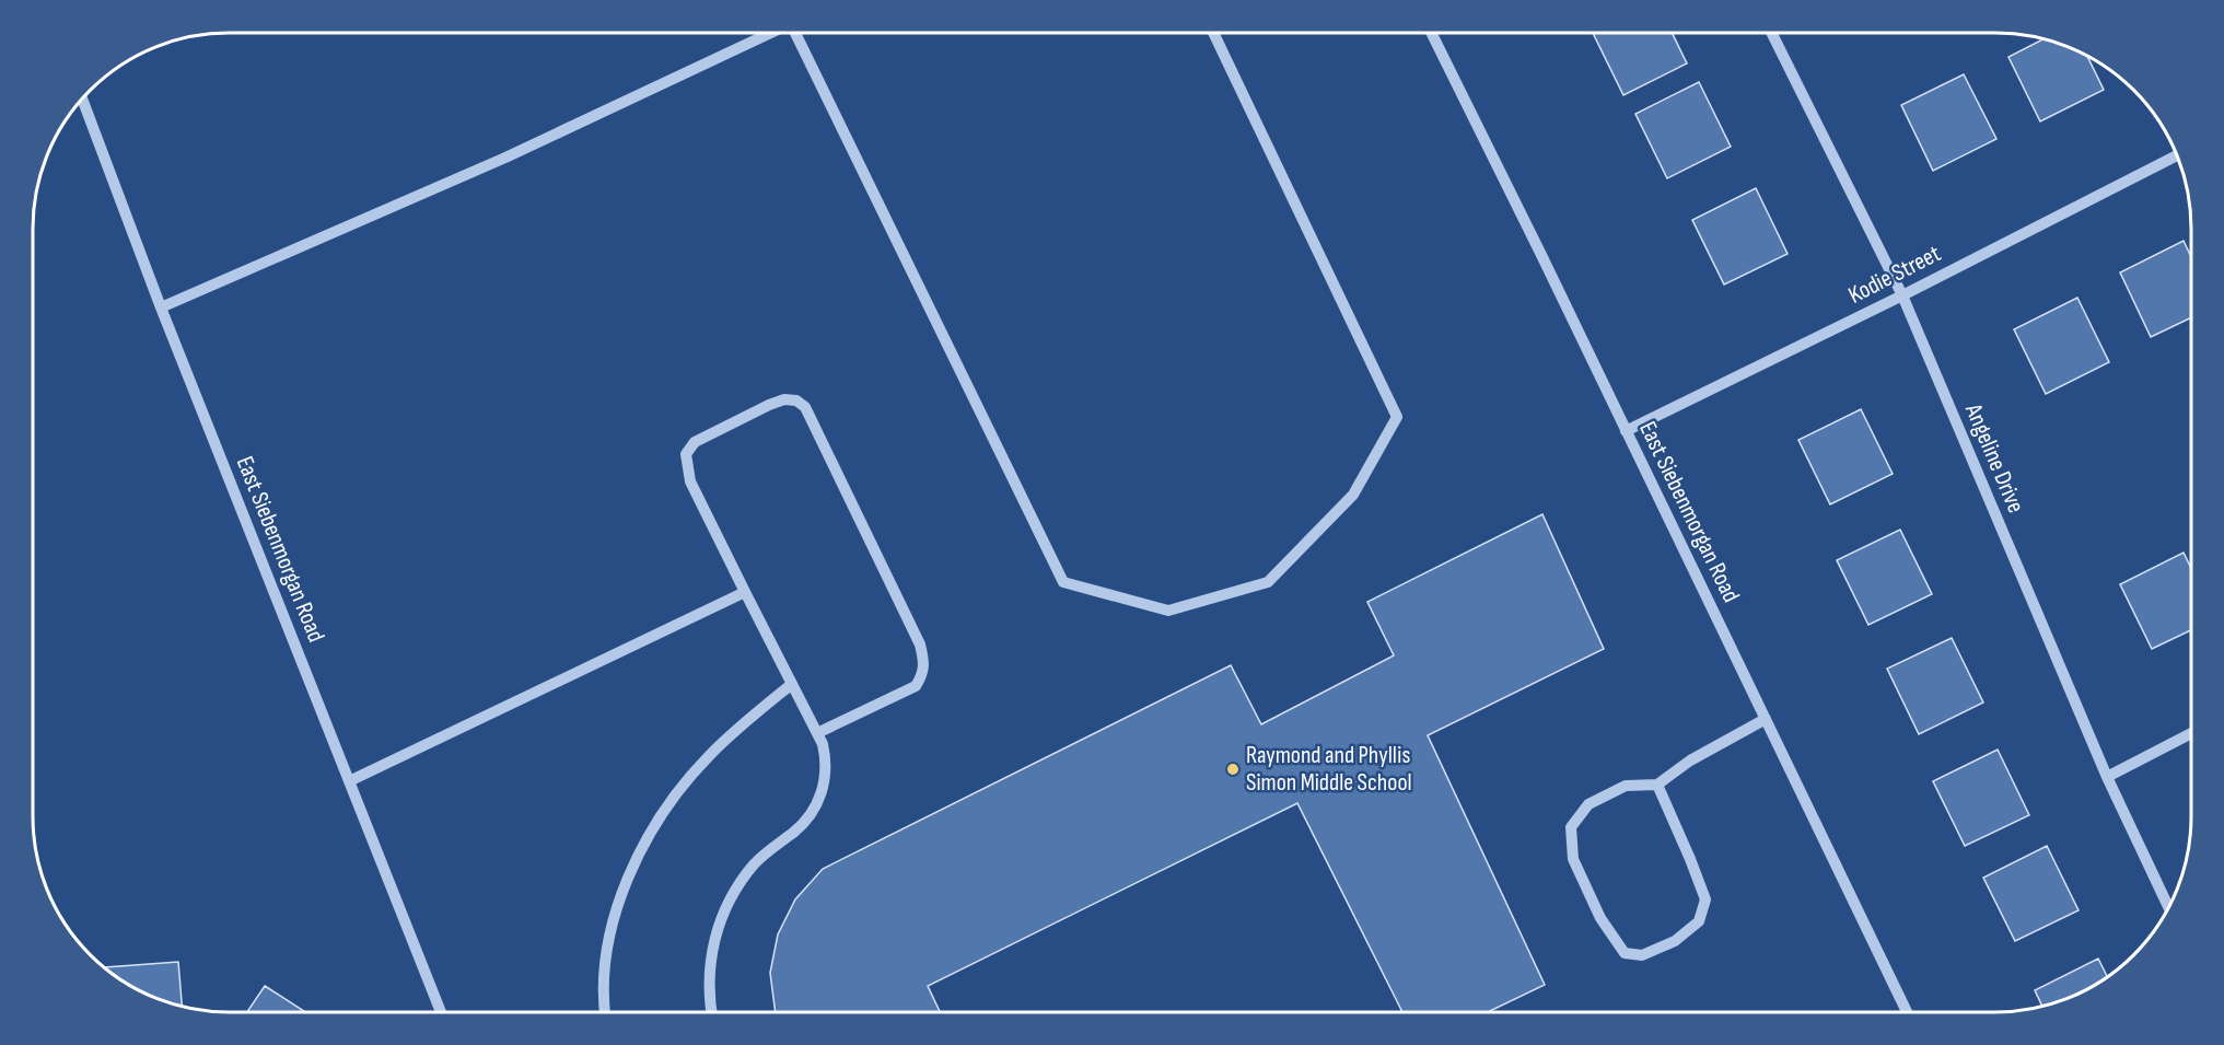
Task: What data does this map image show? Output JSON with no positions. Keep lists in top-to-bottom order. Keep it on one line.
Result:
{"streets":{"street":["Kodie Street","Angeline Drive","East Siebenmorgan Road"]},"crossings":[["Kodie Street","Angeline Drive"],["Kodie Street","East Siebenmorgan Road"]],"places":["Raymond and Phyllis Simon Middle School"]}
